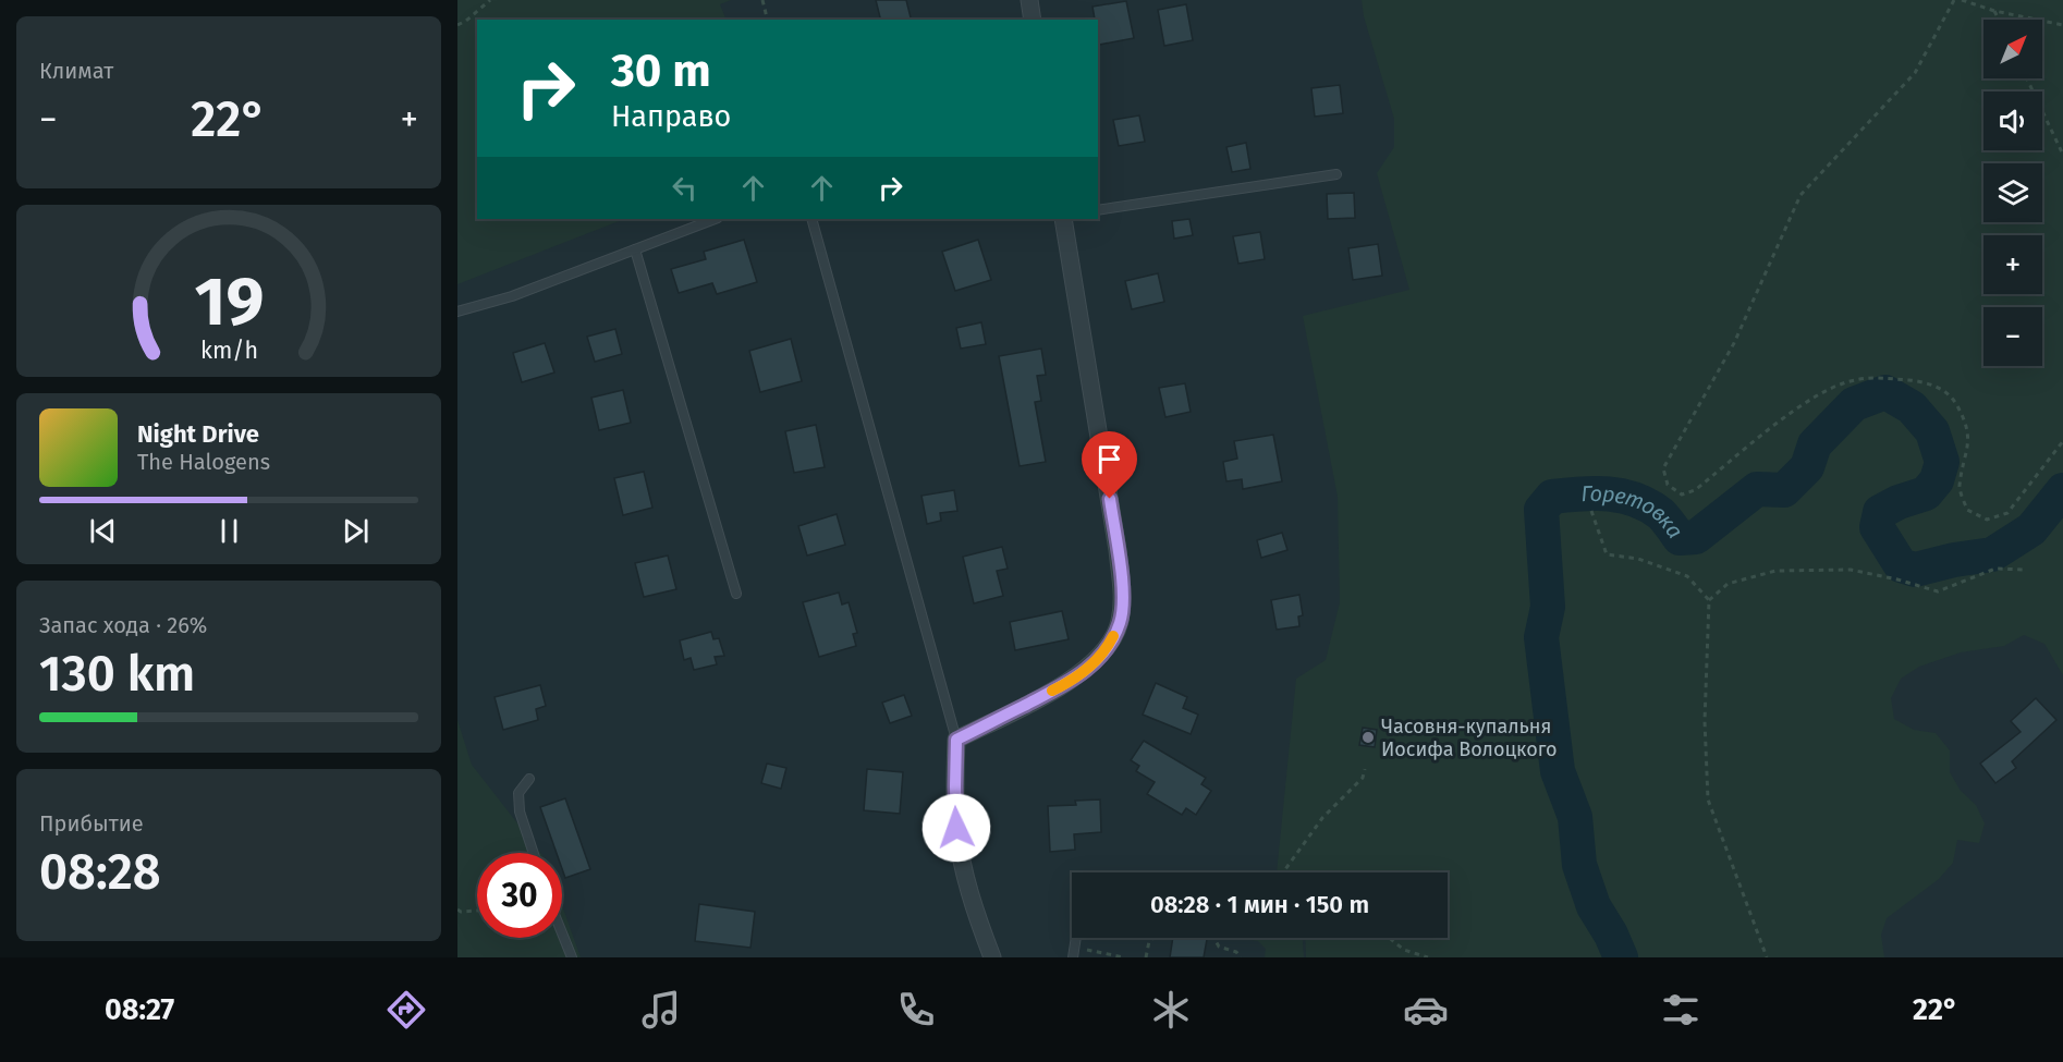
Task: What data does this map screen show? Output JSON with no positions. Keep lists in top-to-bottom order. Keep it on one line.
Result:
{"water":["Горетовка"],"places":["Часовня-купальня Иосифа Волоцкого"],"north":"top right","page":{"tile":["Климат",["Запас хода · 26%","130 km"],["Прибытие","08:28"]],"map_buttons":["+","−"],"turn":["30 m","Направо"],"heat":["−","22°","+"],"song":["Night Drive","The Halogens"],"limit":"30","trip":"08:28 · 1 мин · 150 m","tabs":["08:27","22°"],"gauge":["19","km/h"]}}
